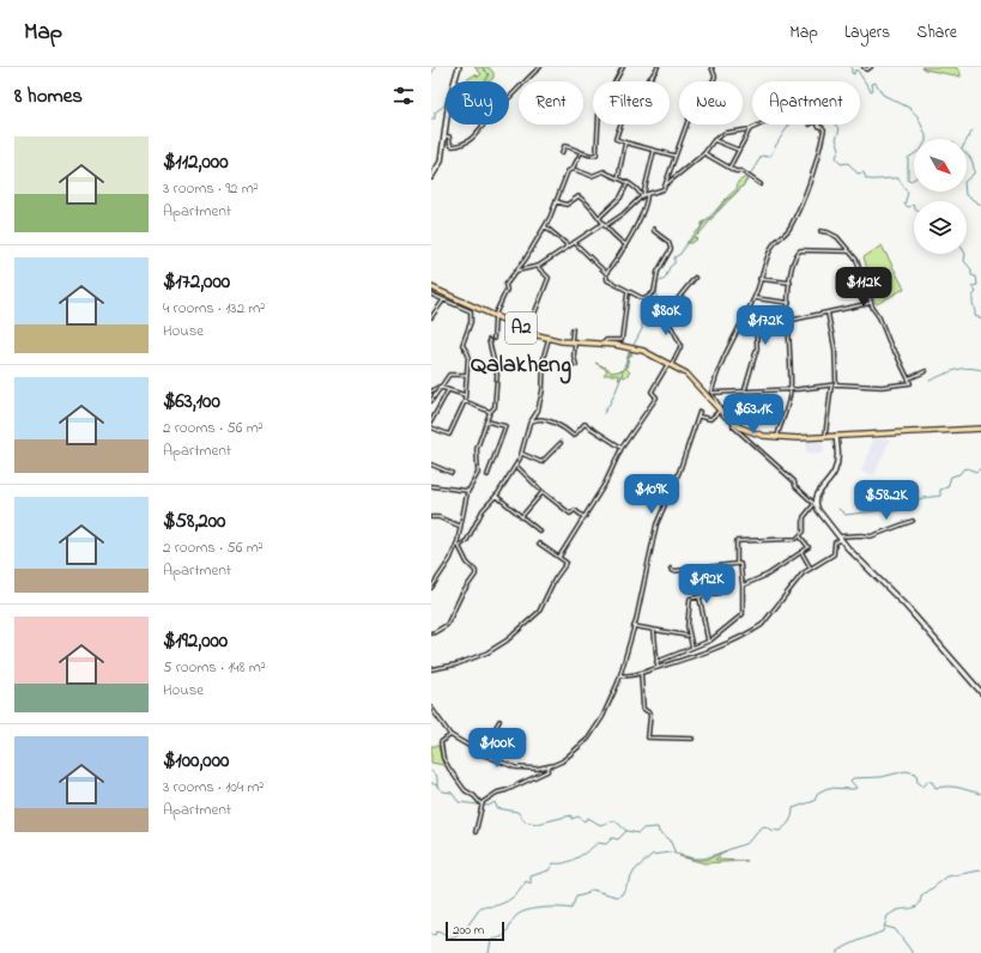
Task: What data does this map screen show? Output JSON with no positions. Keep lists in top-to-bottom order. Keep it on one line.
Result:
{"streets":{"main road":["A2"]},"districts":["Qalakheng"],"scale_bar":"200 m","north":"bottom right","page":{"header":"Map","nav":["Map","Layers","Share"],"heading":"8 homes","chip":["Buy","Rent","Filters","New","Apartment"],"list":[{"name":"$112,000","note":"3 rooms · 92 m² · Apartment"},{"name":"$172,000","note":"4 rooms · 132 m² · House"},{"name":"$63,100","note":"2 rooms · 56 m² · Apartment"},{"name":"$58,200","note":"2 rooms · 56 m² · Apartment"},{"name":"$192,000","note":"5 rooms · 148 m² · House"},{"name":"$100,000","note":"3 rooms · 104 m² · Apartment"}],"price":["$112K","$80K","$172K","$63.1K","$109K","$58.2K","$192K","$100K"],"scale":"200 m"}}
